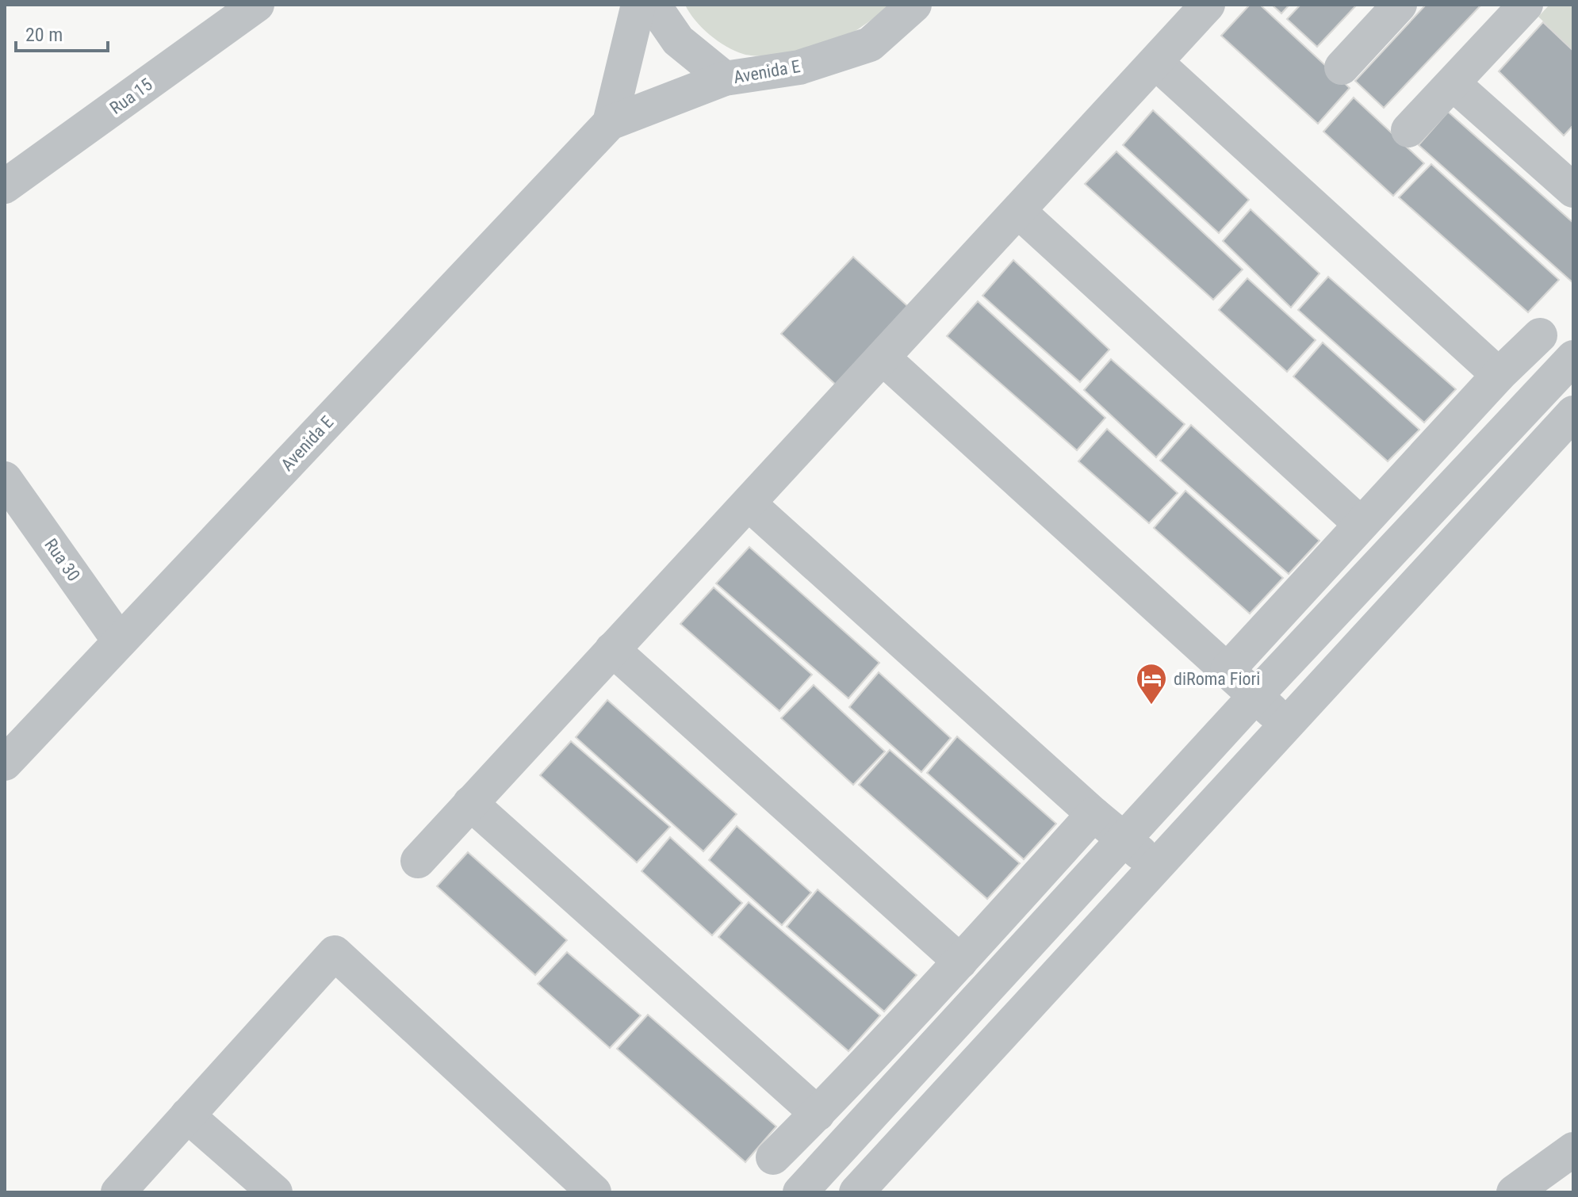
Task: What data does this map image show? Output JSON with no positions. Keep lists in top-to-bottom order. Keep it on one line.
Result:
{"streets":{"street":["Avenida E","Rua 15","Rua 30"]},"crossings":[["Avenida E","Rua 30"]],"places":{"hotel":["diRoma Fiori"]},"scale_bar":"20 m"}
